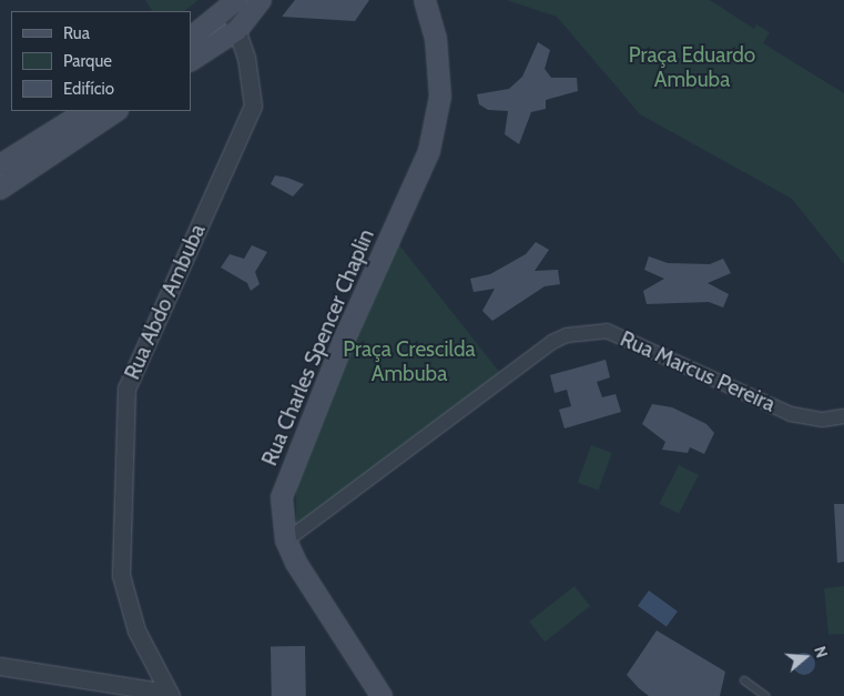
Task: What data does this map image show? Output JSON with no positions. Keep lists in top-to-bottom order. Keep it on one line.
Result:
{"streets":{"main road":["Rua Charles Spencer Chaplin"],"street":["Rua Abdo Ambuba","Rua Marcus Pereira"]},"crossings":[["Rua Charles Spencer Chaplin","Rua Marcus Pereira"]],"parks":["Praça Eduardo Ambuba","Praça Crescilda Ambuba"],"legend":["Rua","Parque","Edifício"],"north":"right"}
